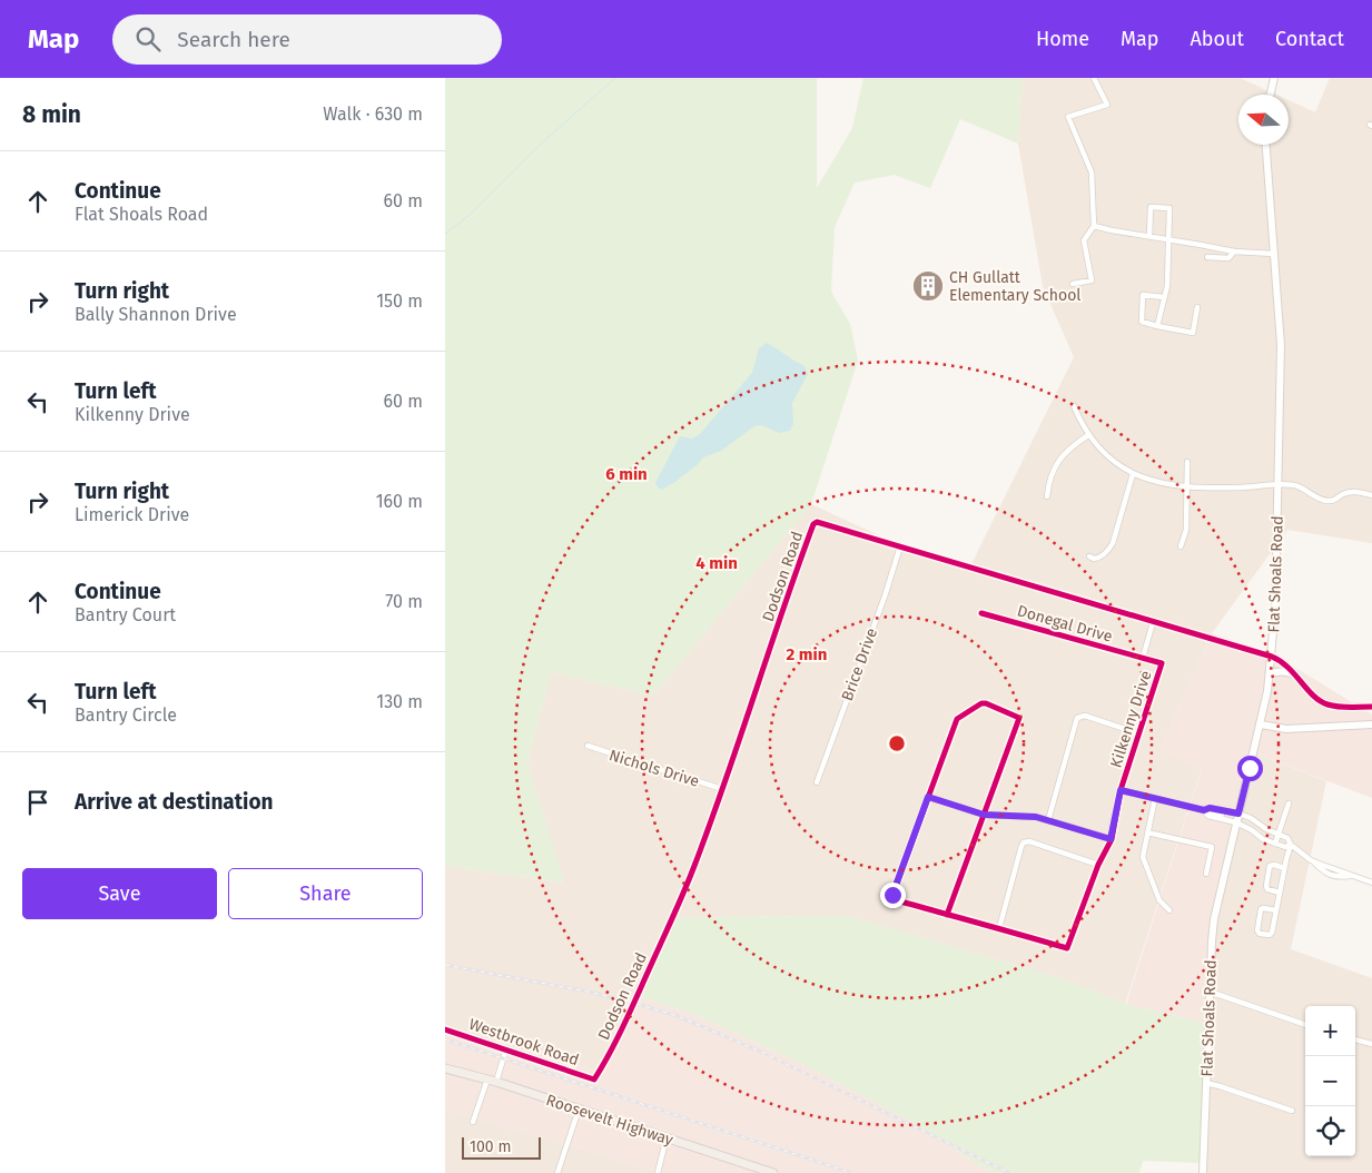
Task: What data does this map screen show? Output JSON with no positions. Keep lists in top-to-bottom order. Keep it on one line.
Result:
{"streets":{"main road":["Roosevelt Highway"],"street":["Flat Shoals Road","Dodson Road","Donegal Drive","Brice Drive","Kilkenny Drive","Nichols Drive","Westbrook Road"]},"crossings":[["Flat Shoals Road","Dodson Road"],["Dodson Road","Brice Drive"],["Dodson Road","Nichols Drive"],["Dodson Road","Westbrook Road"],["Donegal Drive","Kilkenny Drive"]],"places":{"building":["CH Gullatt Elementary School"]},"scale_bar":"100 m","north":"left","page":{"header":"Map","search":"Search here","nav":["Home","Map","About","Contact"],"heading":["8 min","Walk · 630 m"],"list":[["Continue","Flat Shoals Road","60 m"],["Turn right","Bally Shannon Drive","150 m"],["Turn left","Kilkenny Drive","60 m"],["Turn right","Limerick Drive","160 m"],["Continue","Bantry Court","70 m"],["Turn left","Bantry Circle","130 m"],"Arrive at destination"],"buttons":["Save","Share"],"map_buttons":["+","−"],"scale":"100 m"},"rings":["6 min","4 min","2 min"]}
